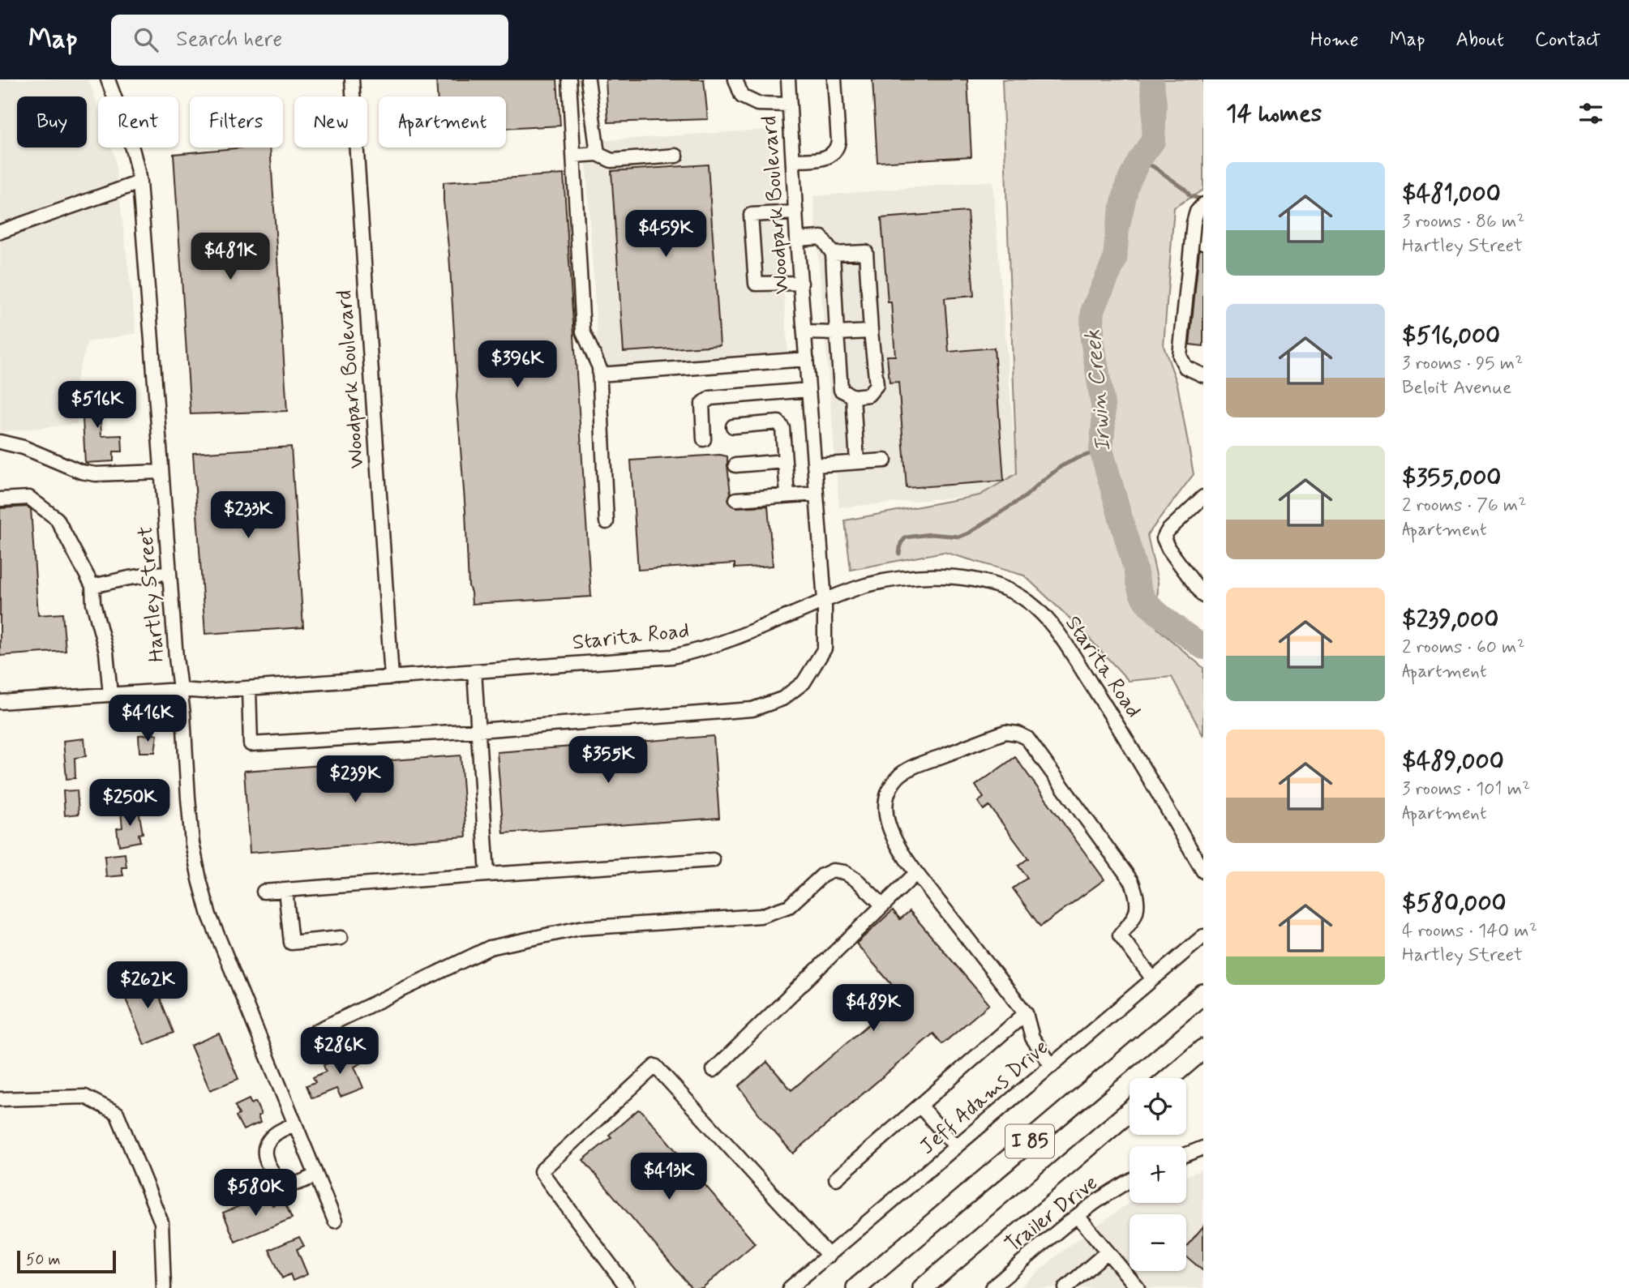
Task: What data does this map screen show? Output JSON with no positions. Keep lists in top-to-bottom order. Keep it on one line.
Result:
{"streets":{"highway":["I 85"],"street":["Woodpark Boulevard","Hartley Street","Starita Road","Jeff Adams Drive","Trailer Drive"]},"crossings":[["Woodpark Boulevard","Starita Road"],["Hartley Street","Starita Road"]],"water":["Irwin Creek"],"scale_bar":"50 m","page":{"header":"Map","search":"Search here","nav":["Home","Map","About","Contact"],"heading":"14 homes","chip":["Buy","Rent","Filters","New","Apartment"],"list":[{"name":"$481,000","note":"3 rooms · 86 m² · Hartley Street"},{"name":"$516,000","note":"3 rooms · 95 m² · Beloit Avenue"},{"name":"$355,000","note":"2 rooms · 76 m² · Apartment"},{"name":"$239,000","note":"2 rooms · 60 m² · Apartment"},{"name":"$489,000","note":"3 rooms · 101 m² · Apartment"},{"name":"$580,000","note":"4 rooms · 140 m² · Hartley Street"}],"price":["$459K","$481K","$396K","$516K","$233K","$416K","$355K","$239K","$250K","$262K","$489K","$286K","$413K","$580K"],"map_buttons":["+","−"],"scale":"50 m"}}
